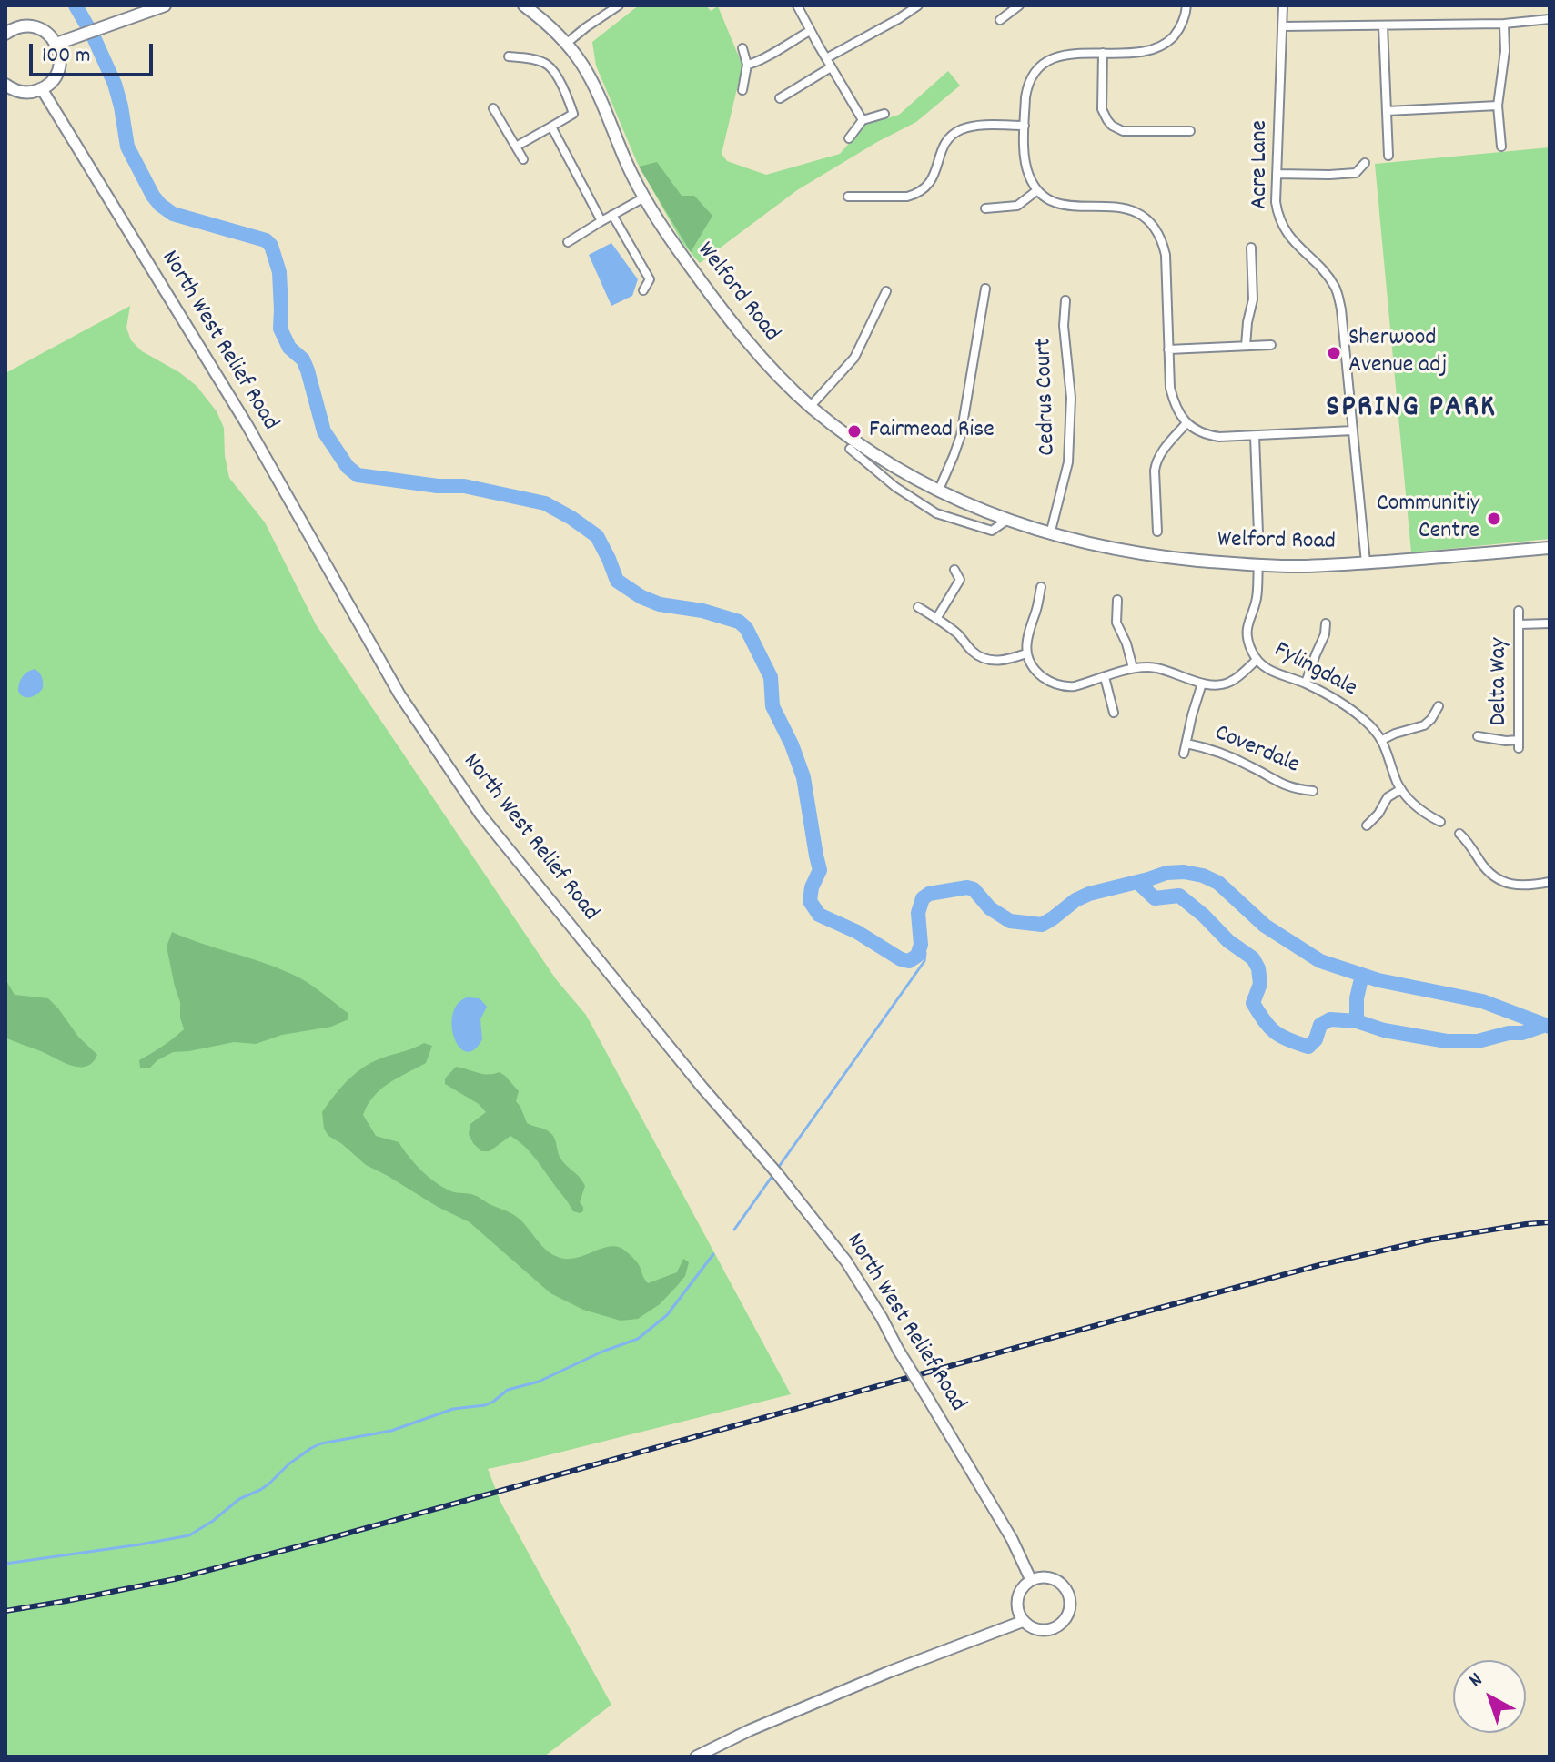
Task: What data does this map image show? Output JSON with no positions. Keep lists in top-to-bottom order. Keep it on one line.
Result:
{"streets":{"main road":["Welford Road"],"street":["Acre Lane","North West Relief Road","Cedrus Court","Fylingdale","Delta Way","Coverdale"]},"crossings":[["Acre Lane","Welford Road"],["Welford Road","Cedrus Court"],["Welford Road","Fylingdale"]],"districts":["SPRING PARK"],"places":["Sherwood Avenue adj","Fairmead Rise","Communitiy Centre"],"scale_bar":"100 m","north":"top left"}
